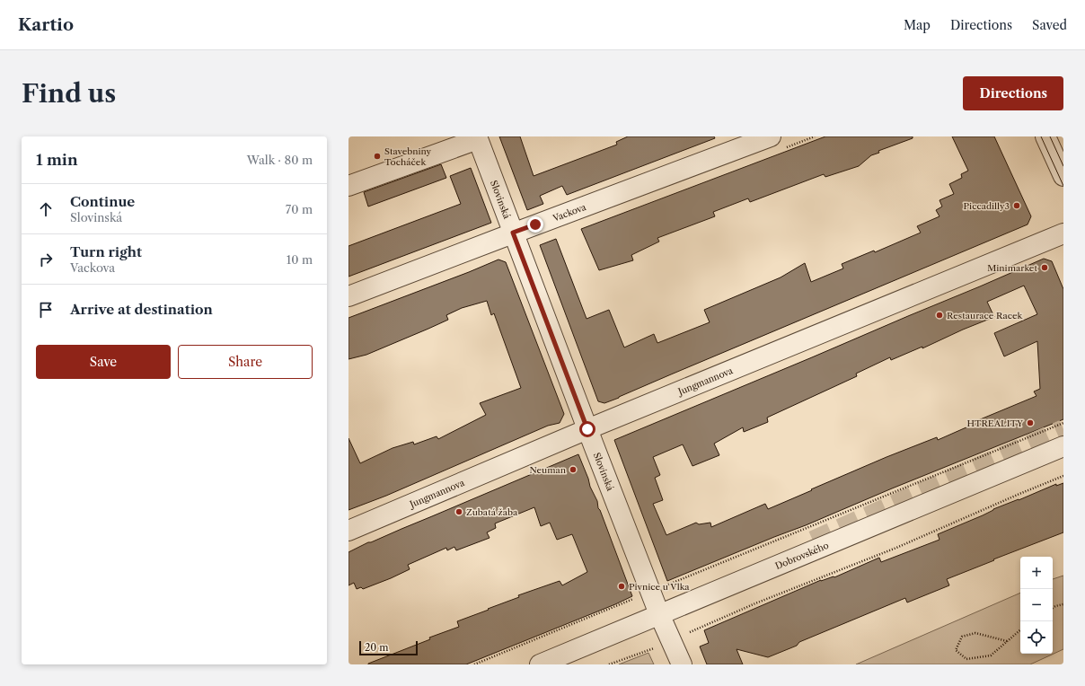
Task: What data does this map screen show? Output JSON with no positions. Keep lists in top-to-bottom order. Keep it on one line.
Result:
{"streets":{"street":["Slovinská","Vackova","Jungmannova","Dobrovského"]},"crossings":[["Slovinská","Vackova"],["Slovinská","Jungmannova"],["Slovinská","Dobrovského"]],"places":["Stavebniny Tocháček","Piccadilly3","Minimarket","Restaurace Racek","HTREALITY","Neuman","Zubatá žaba","Pivnice u Vlka"],"scale_bar":"20 m","page":{"header":"Kartio","nav":["Map","Directions","Saved"],"buttons":["Directions",["Save","Share"]],"title":"Find us","heading":["1 min","Walk · 80 m"],"list":[["Continue","Slovinská","70 m"],["Turn right","Vackova","10 m"],"Arrive at destination"],"map_buttons":["+","−"],"scale":"20 m"}}
